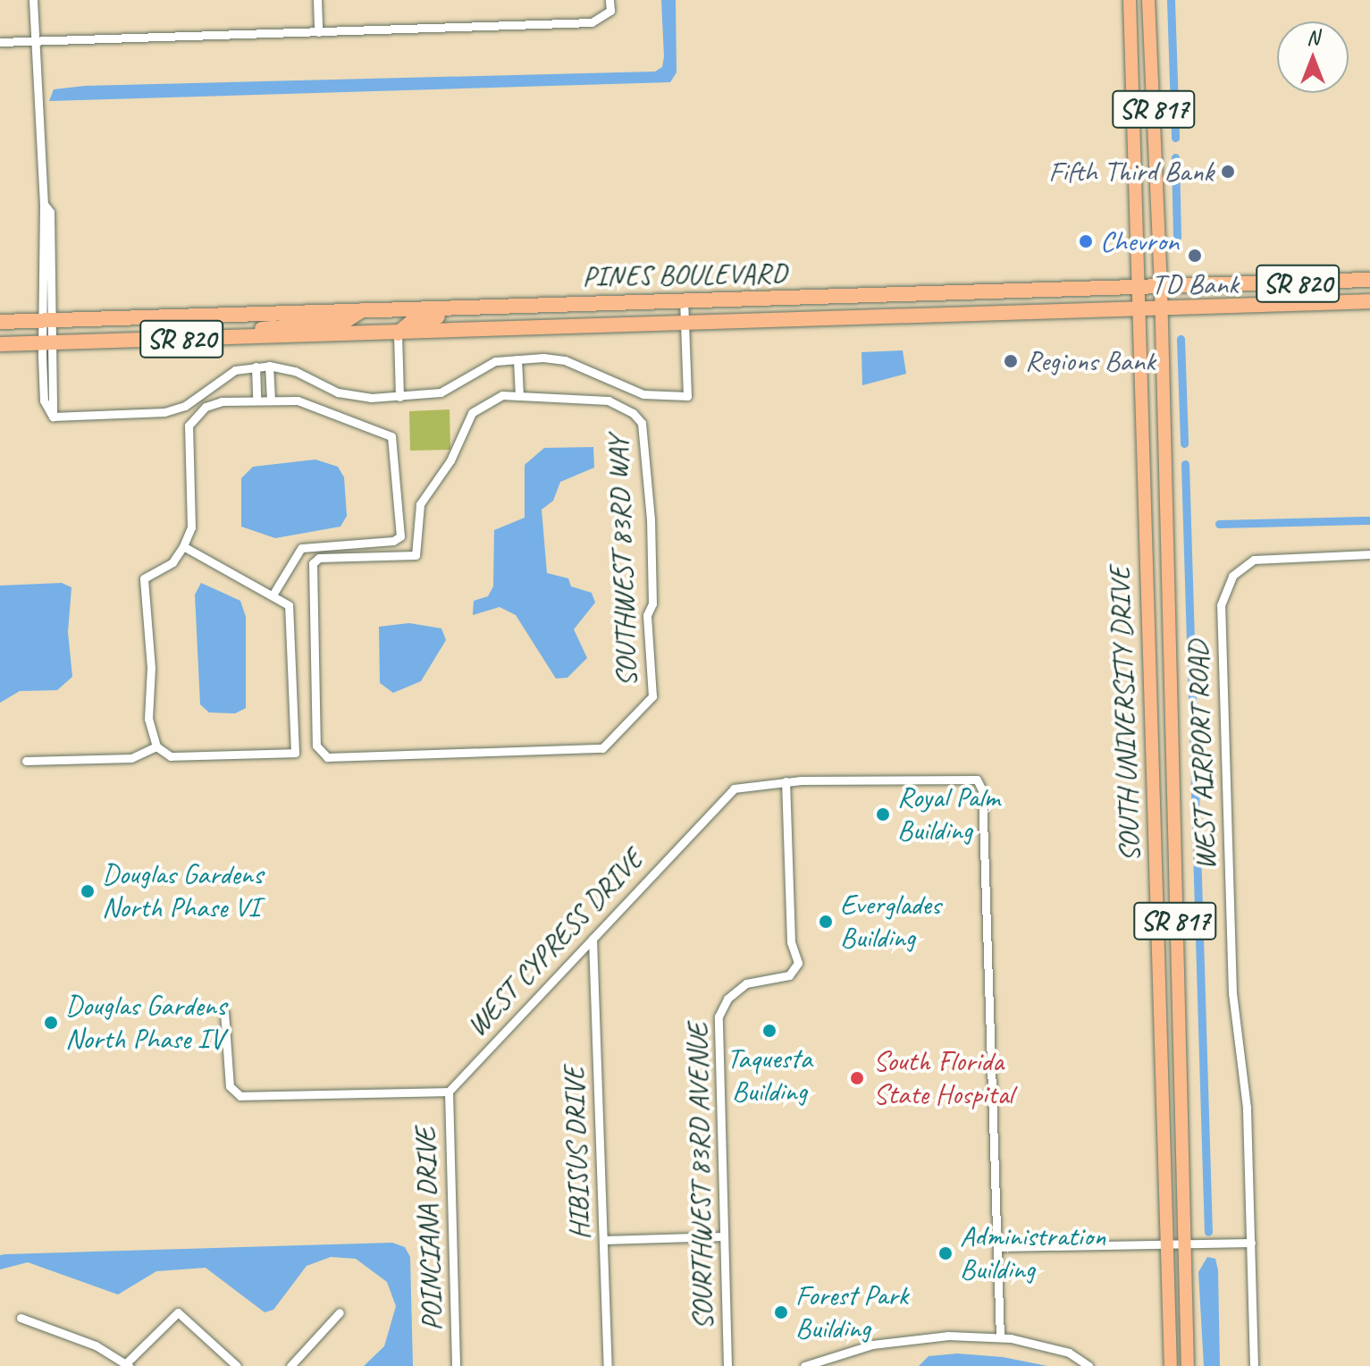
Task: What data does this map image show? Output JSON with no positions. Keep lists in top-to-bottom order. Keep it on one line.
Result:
{"streets":{"highway":["PINES BOULEVARD","SR 820"],"main road":["SR 817","SOUTH UNIVERSITY DRIVE"],"street":["SOUTHWEST 83RD WAY","WEST AIRPORT ROAD","WEST CYPRESS DRIVE","HIBISUS DRIVE","SOURTHWEST 83RD AVENUE","POINCIANA DRIVE"]},"crossings":[["SR 817","PINES BOULEVARD"],["SR 817","SOUTH UNIVERSITY DRIVE"],["PINES BOULEVARD","SOUTH UNIVERSITY DRIVE"],["WEST CYPRESS DRIVE","HIBISUS DRIVE"],["WEST CYPRESS DRIVE","SOURTHWEST 83RD AVENUE"],["WEST CYPRESS DRIVE","POINCIANA DRIVE"]],"places":["Fifth Third Bank","Chevron","TD Bank","Regions Bank","Royal Palm Building","Douglas Gardens North Phase VI","Everglades Building","Douglas Gardens North Phase IV","Taquesta Building","South Florida State Hospital","Administration Building","Forest Park Building"],"north":"top"}
